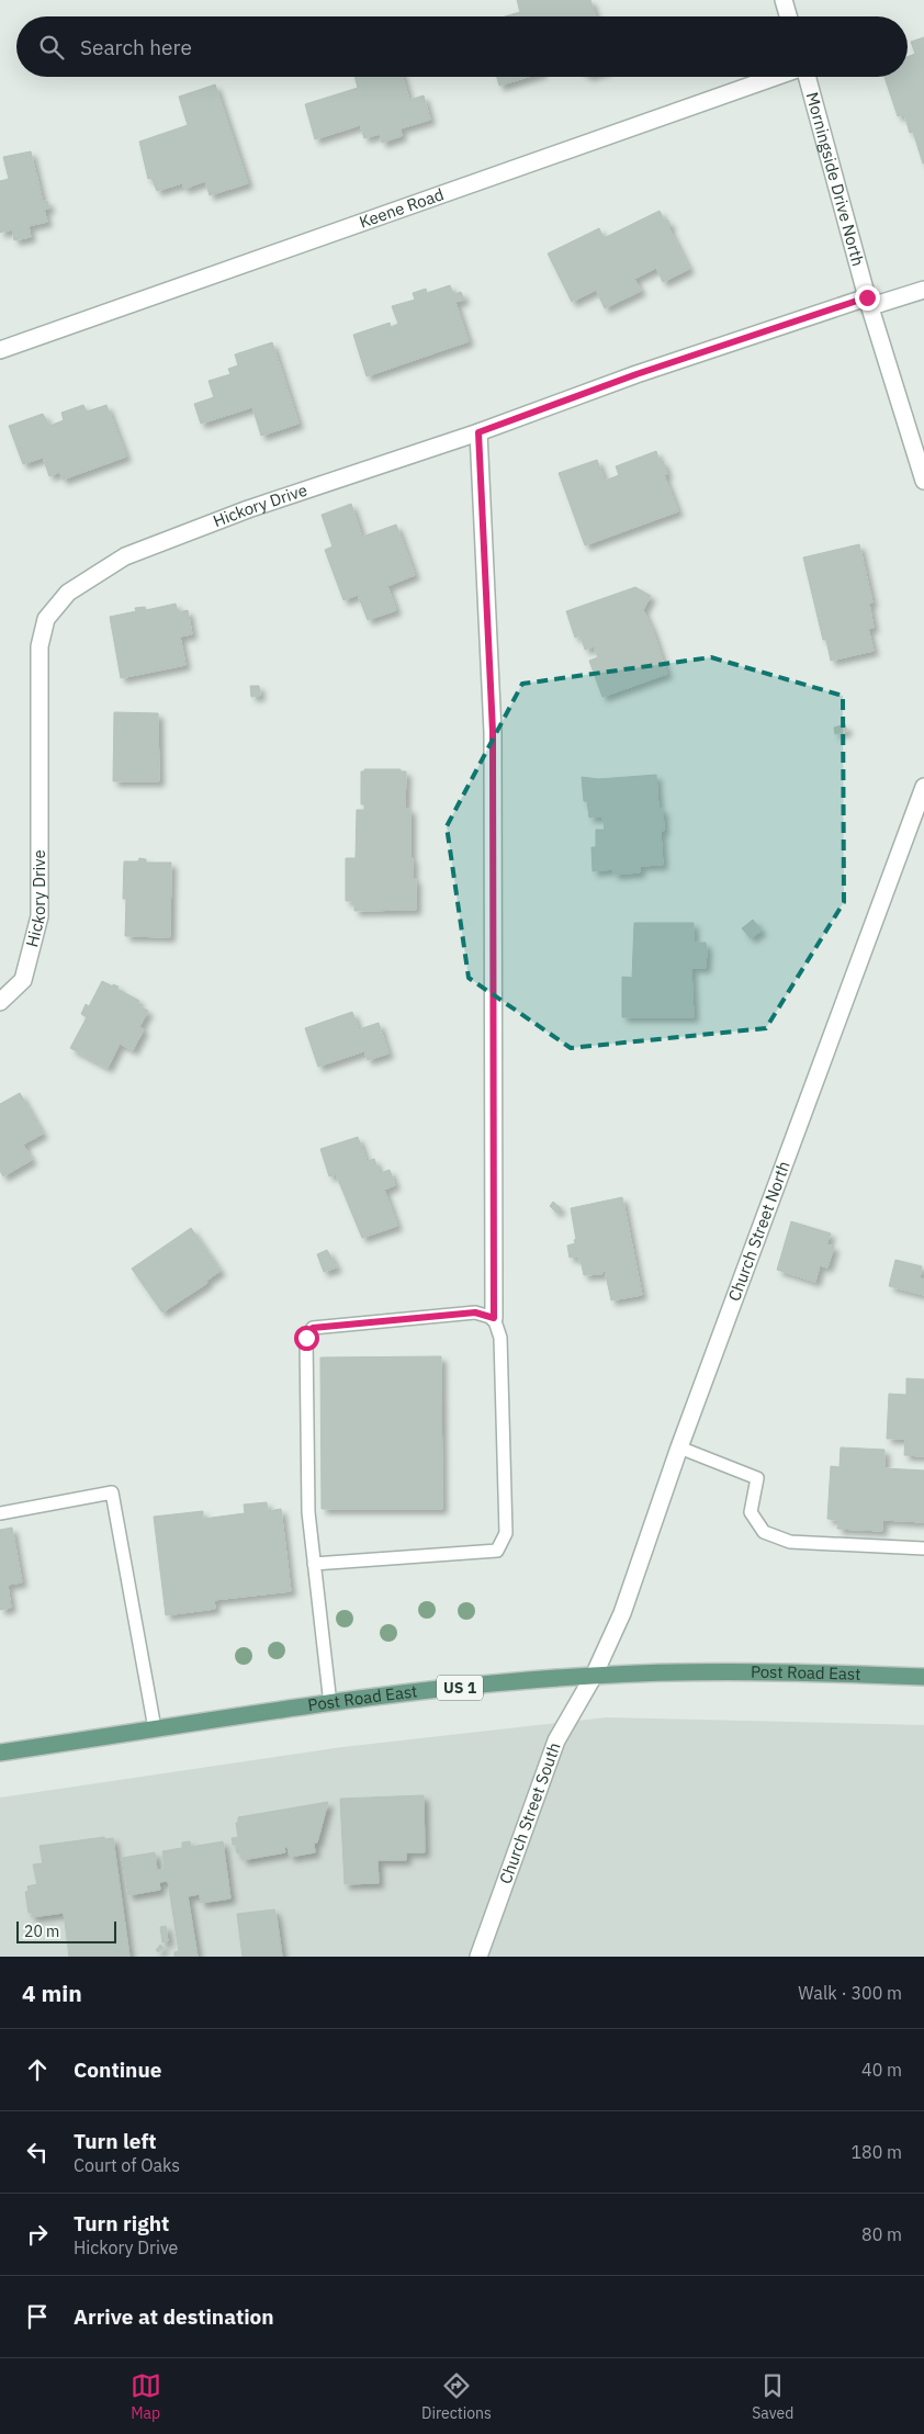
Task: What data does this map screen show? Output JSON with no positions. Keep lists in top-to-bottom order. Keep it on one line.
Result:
{"streets":{"main road":["Post Road East","US 1"],"street":["Morningside Drive North","Keene Road","Hickory Drive","Church Street North","Church Street South"]},"crossings":[["Morningside Drive North","Hickory Drive"],["Church Street North","Post Road East"],["Church Street North","Church Street South"],["Post Road East","Church Street South"]],"scale_bar":"20 m","page":{"search":"Search here","scale":"20 m","heading":["4 min","Walk · 300 m"],"list":[["Continue","40 m"],["Turn left","Court of Oaks","180 m"],["Turn right","Hickory Drive","80 m"],"Arrive at destination"],"nav":["Map","Directions","Saved"]}}
